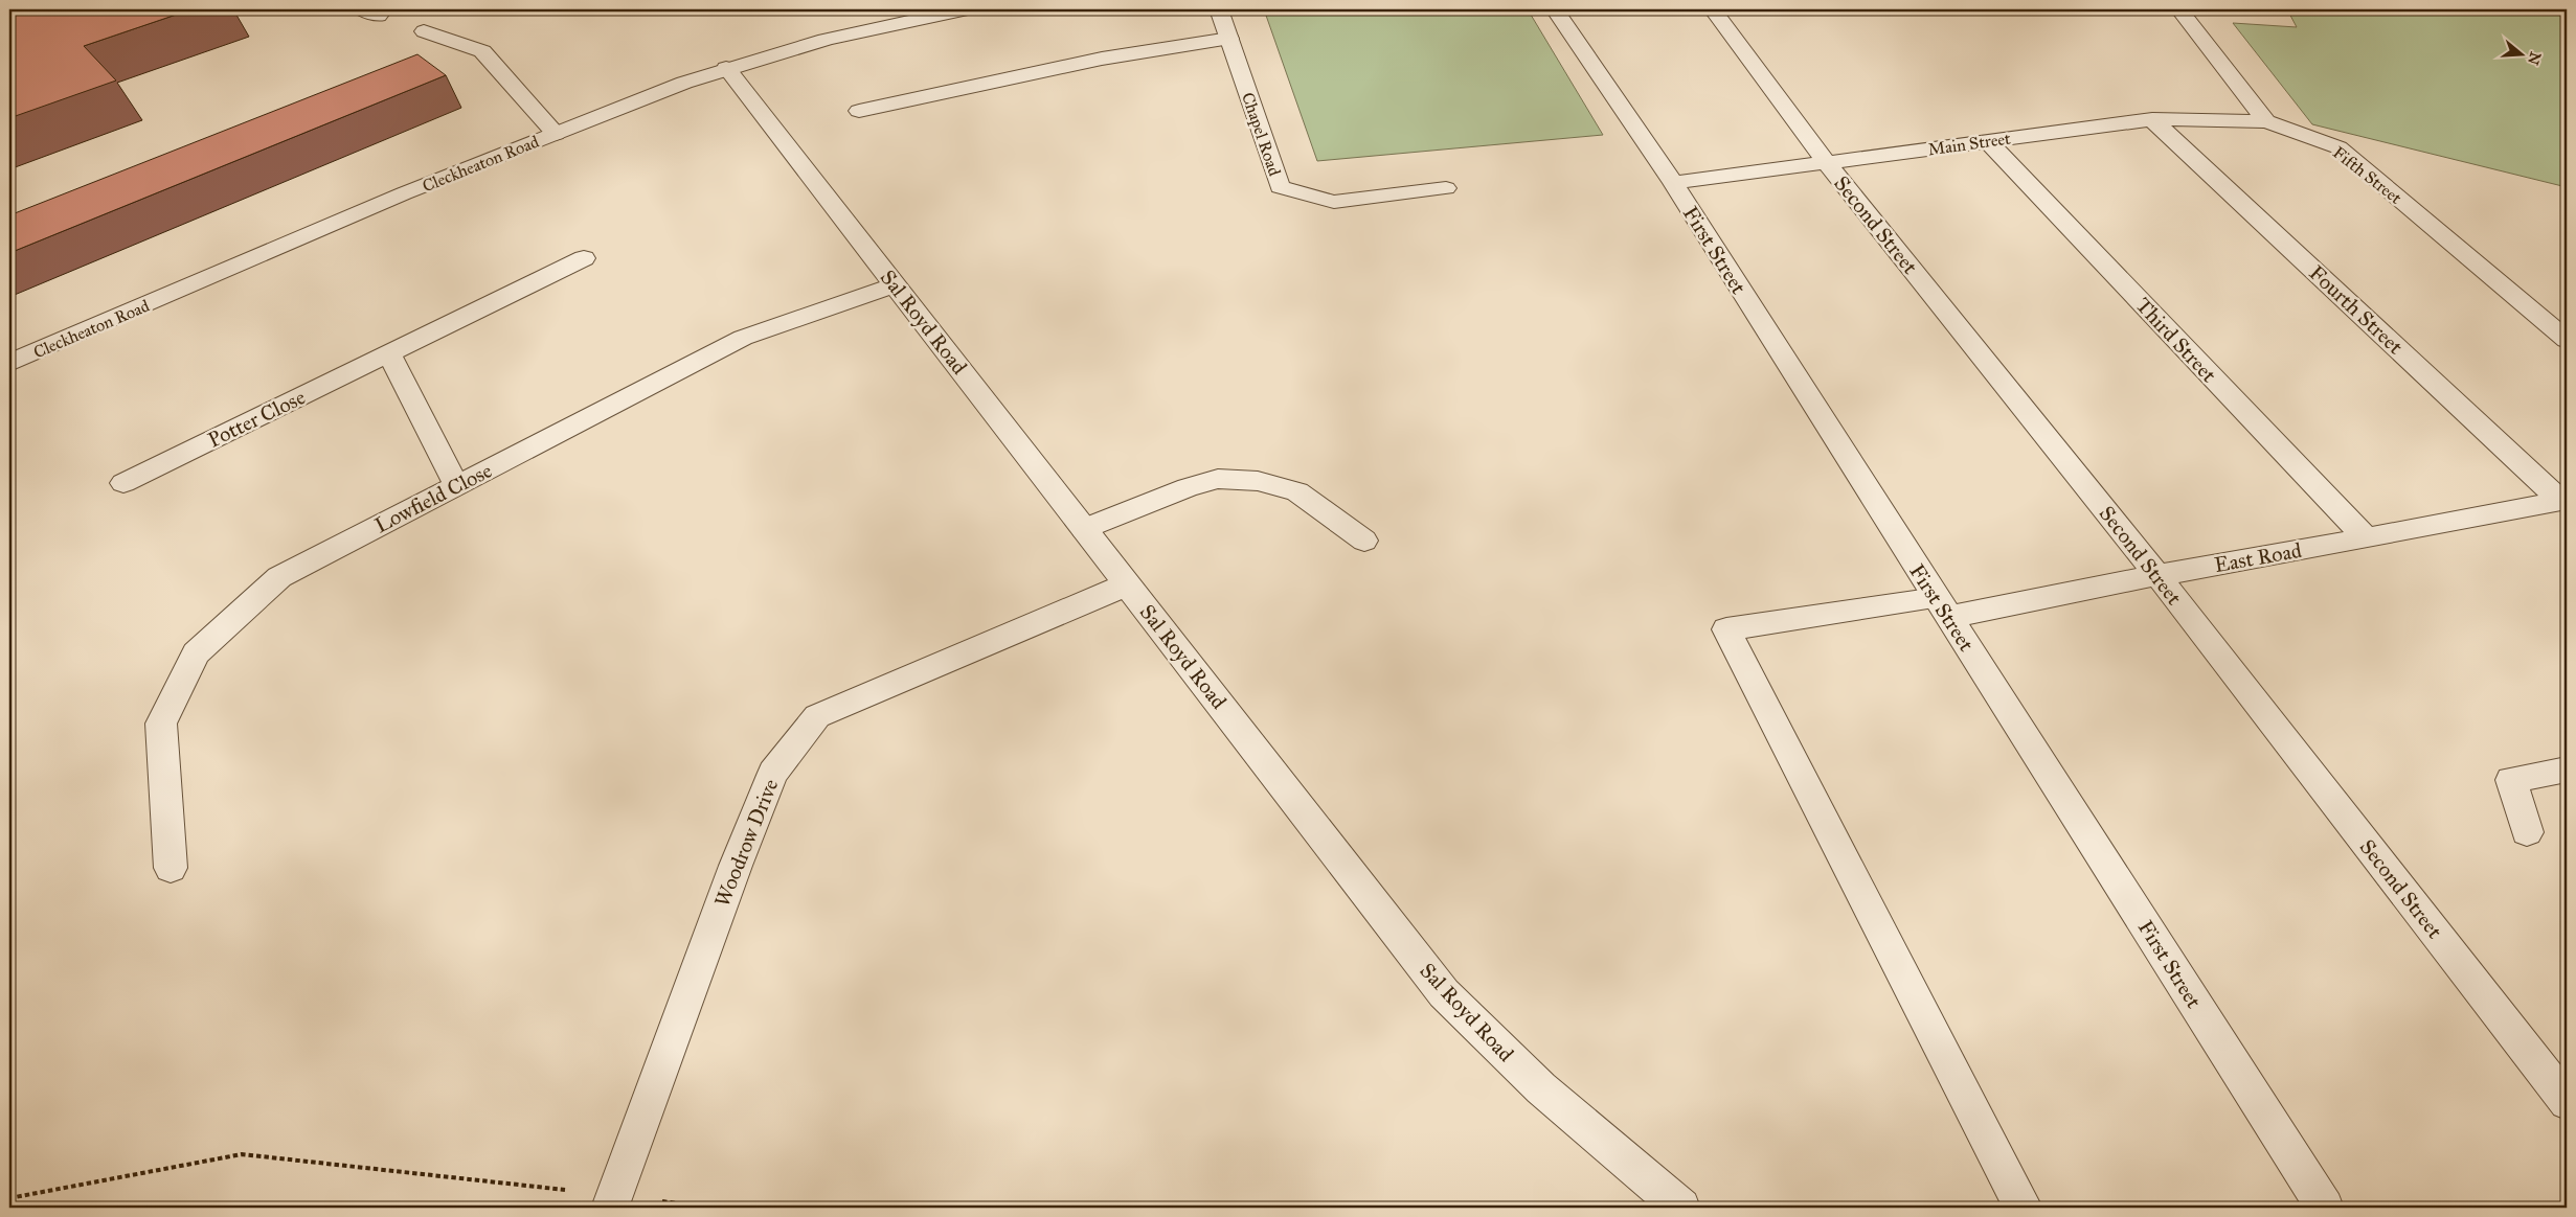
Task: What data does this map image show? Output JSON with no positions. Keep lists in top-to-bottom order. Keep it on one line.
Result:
{"streets":{"street":["Chapel Road","Main Street","Cleckheaton Road","Fifth Street","Second Street","First Street","Fourth Street","Sal Royd Road","Third Street","Potter Close","Lowfield Close","East Road","Woodrow Drive"]},"crossings":[["Main Street","Fifth Street"],["Main Street","Second Street"],["Main Street","First Street"],["Main Street","Fourth Street"],["Main Street","Third Street"],["Cleckheaton Road","Sal Royd Road"],["Second Street","East Road"],["First Street","East Road"],["Fourth Street","East Road"],["Sal Royd Road","Lowfield Close"],["Sal Royd Road","Woodrow Drive"],["Third Street","East Road"]],"north":"right"}
